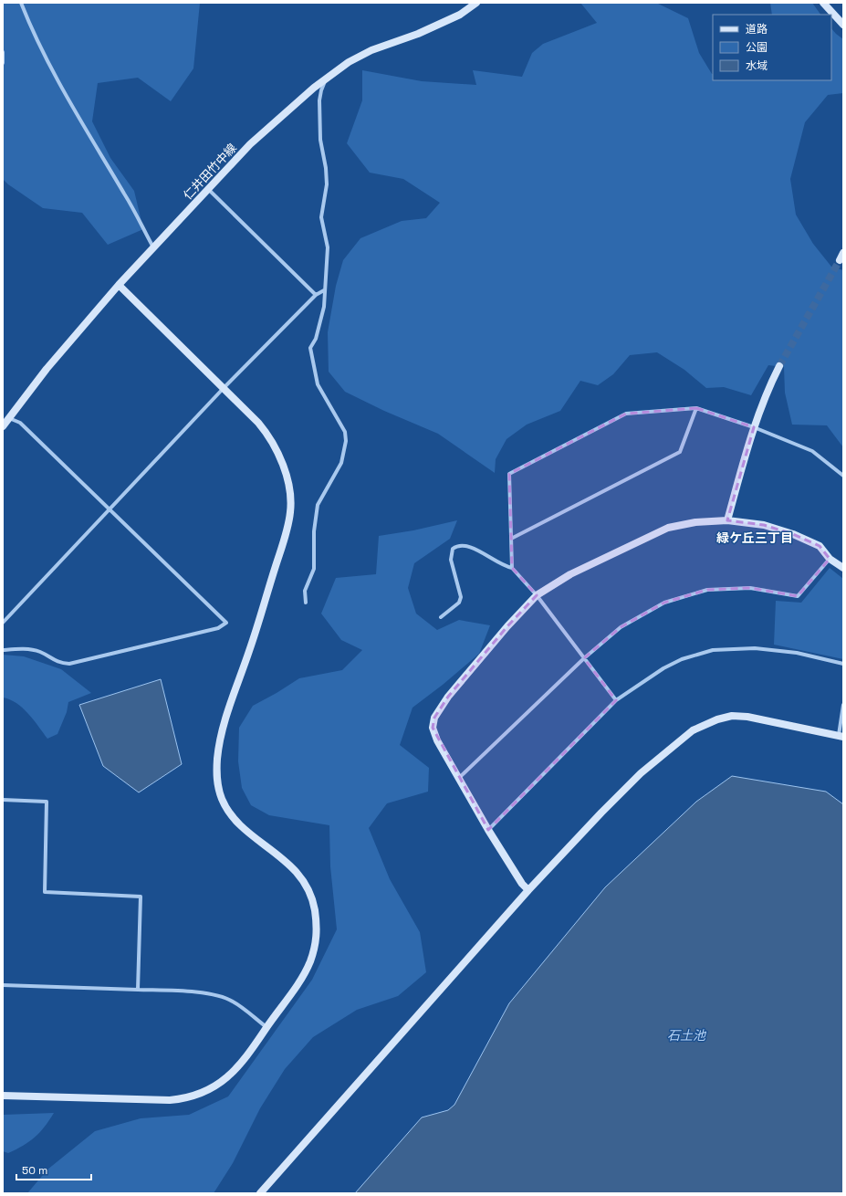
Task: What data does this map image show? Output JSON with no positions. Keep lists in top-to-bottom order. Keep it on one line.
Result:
{"streets":{"street":["仁井田竹中線"]},"districts":["緑ケ丘三丁目"],"water":["石土池"],"legend":["道路","公園","水域"],"scale_bar":"50 m"}
